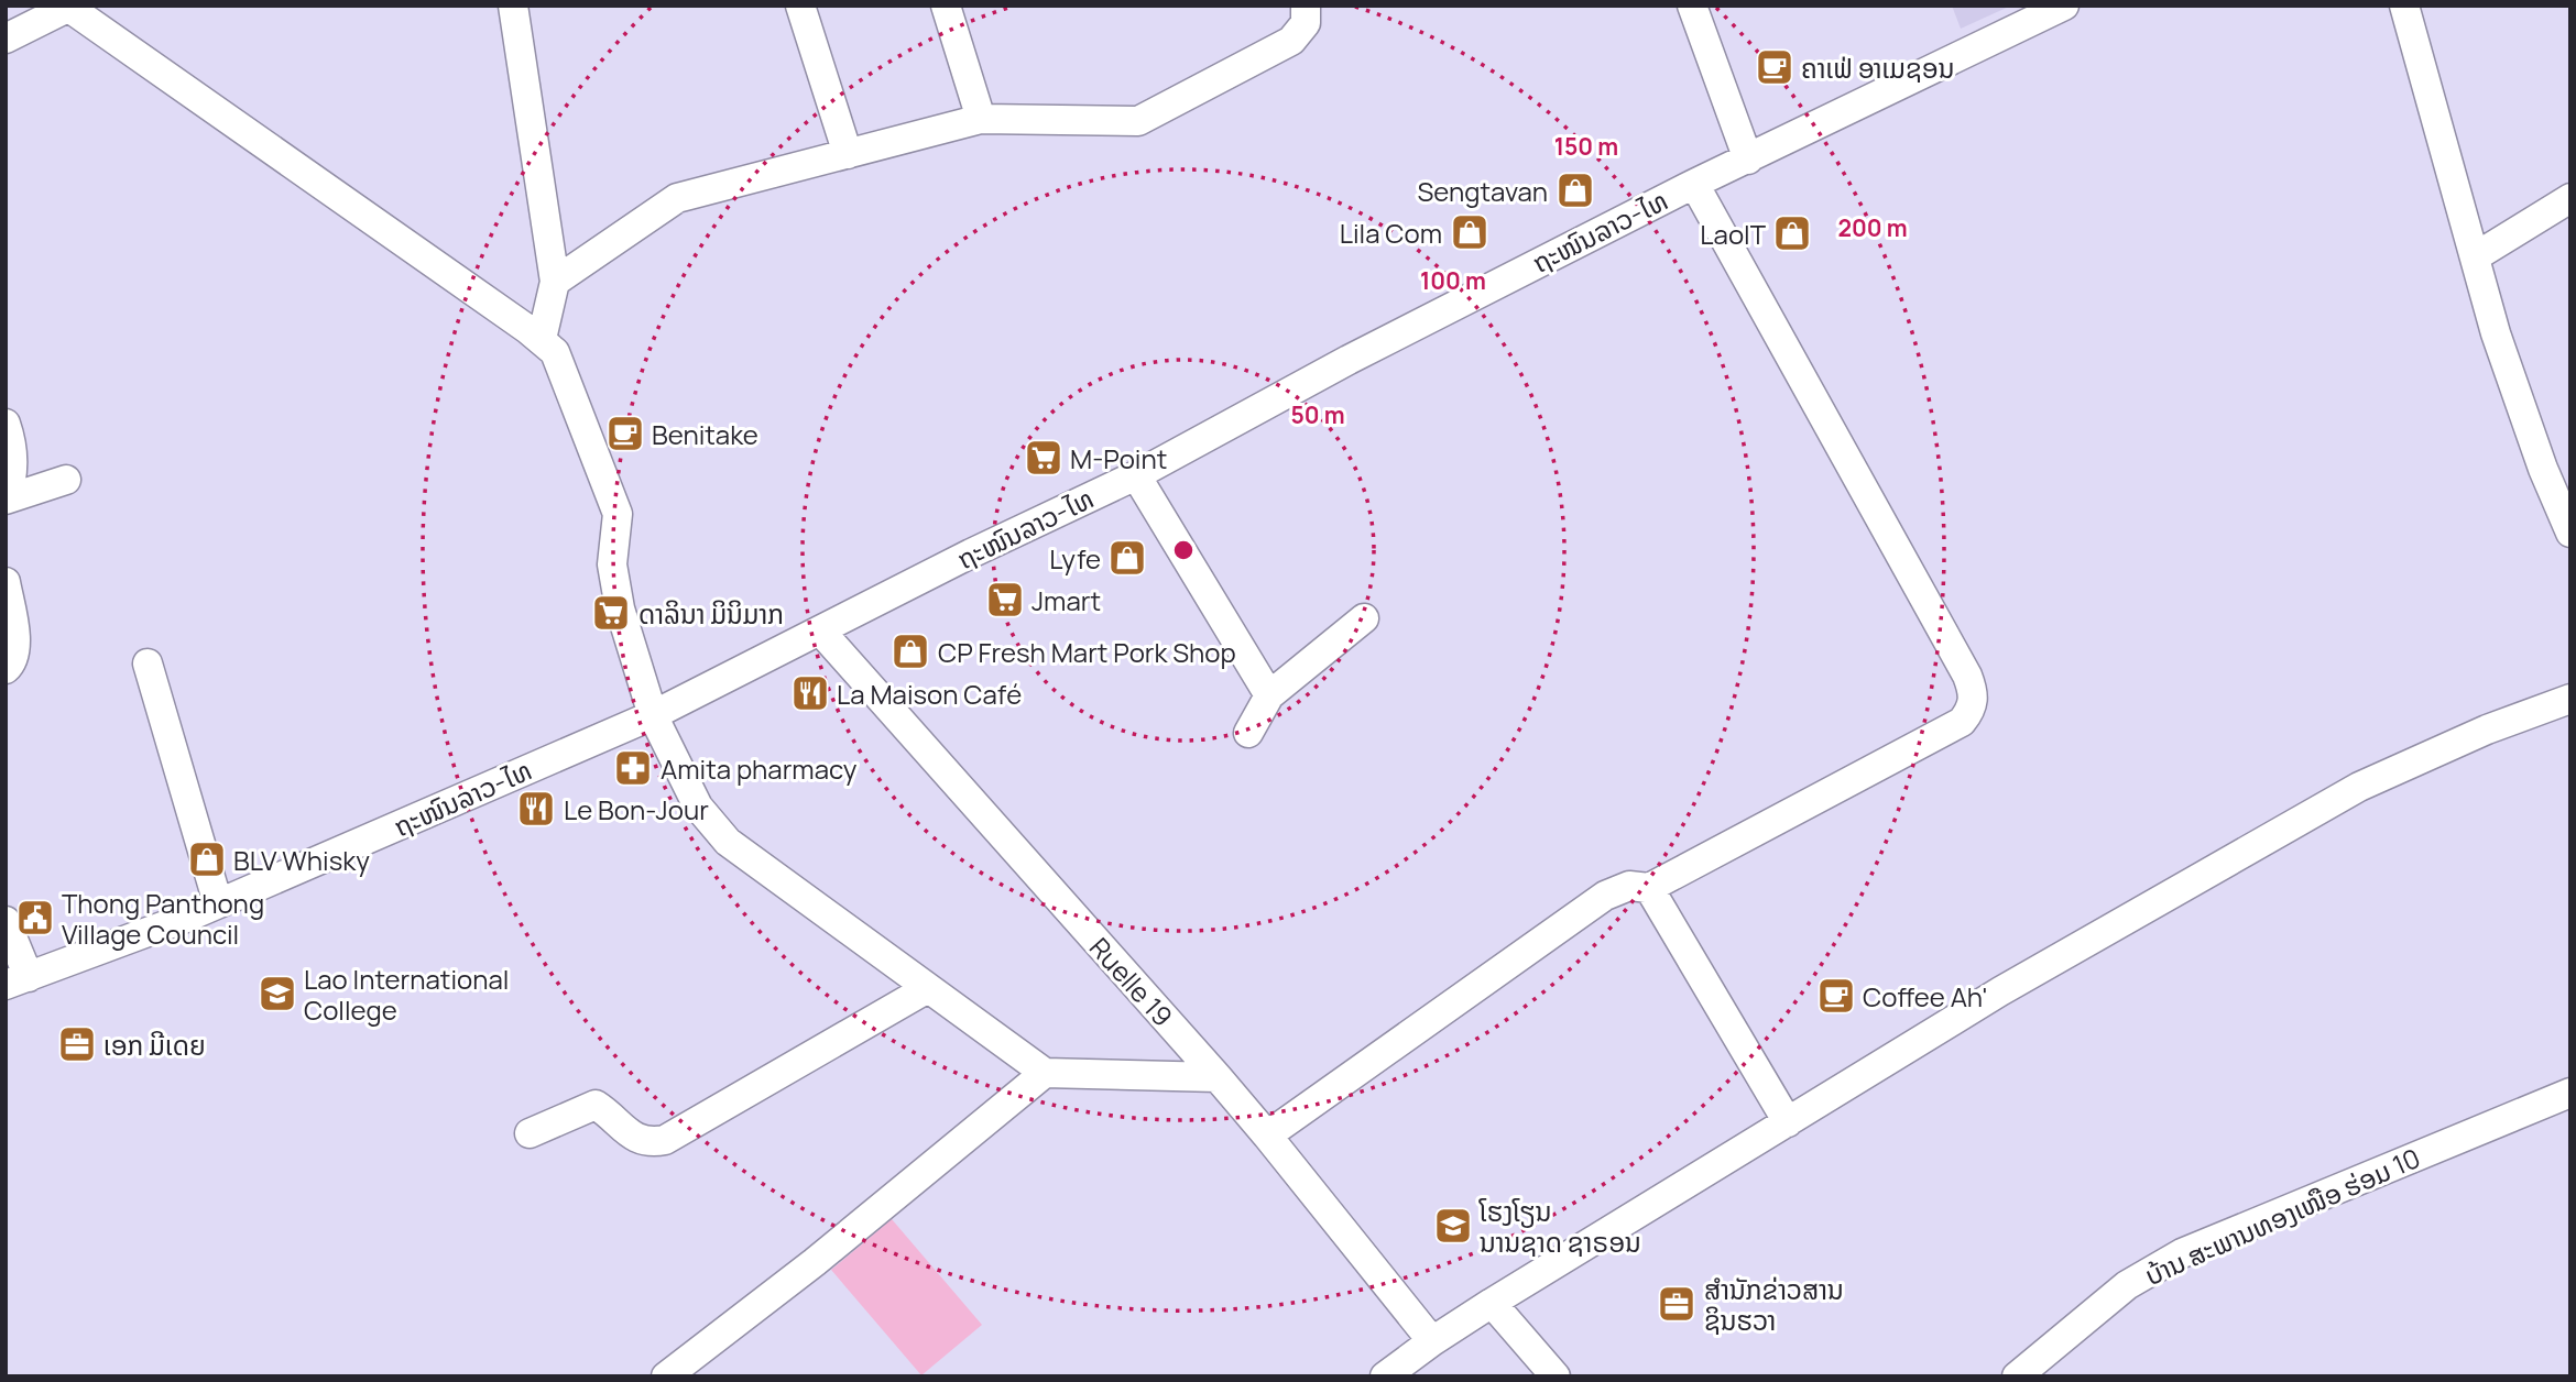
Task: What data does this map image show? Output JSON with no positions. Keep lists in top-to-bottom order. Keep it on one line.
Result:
{"streets":{"street":["ຖະໜົນລາວ-ໄທ","Ruelle 19","ບ້ານ ສະພານທອງເໜືອ ຮ່ອມ 10"]},"crossings":[["ຖະໜົນລາວ-ໄທ","Ruelle 19"]],"places":{"cafe":["ຄາເຟ່ ອາເມຊອນ","Benitake","Coffee Ah'"],"shop":["Sengtavan","Lila Com","LaoIT","Lyfe","CP Fresh Mart Pork Shop","BLV Whisky"],"supermarket":["M-Point","Jmart","ດາລິນາ ມິນິມາກ"],"restaurant":["La Maison Café","Le Bon-Jour"],"pharmacy":["Amita pharmacy"],"public building":["Thong Panthong Village Council"],"school or university":["Lao International College","ໂຮງໂຽນ ນານຊາດ ຊາຣອນ"],"office":["ເອກ ມີເດຍ","ສຳນັກຂ່າວສານ ຊິນຮວາ"]},"rings":["150 m","200 m","100 m","50 m"]}
